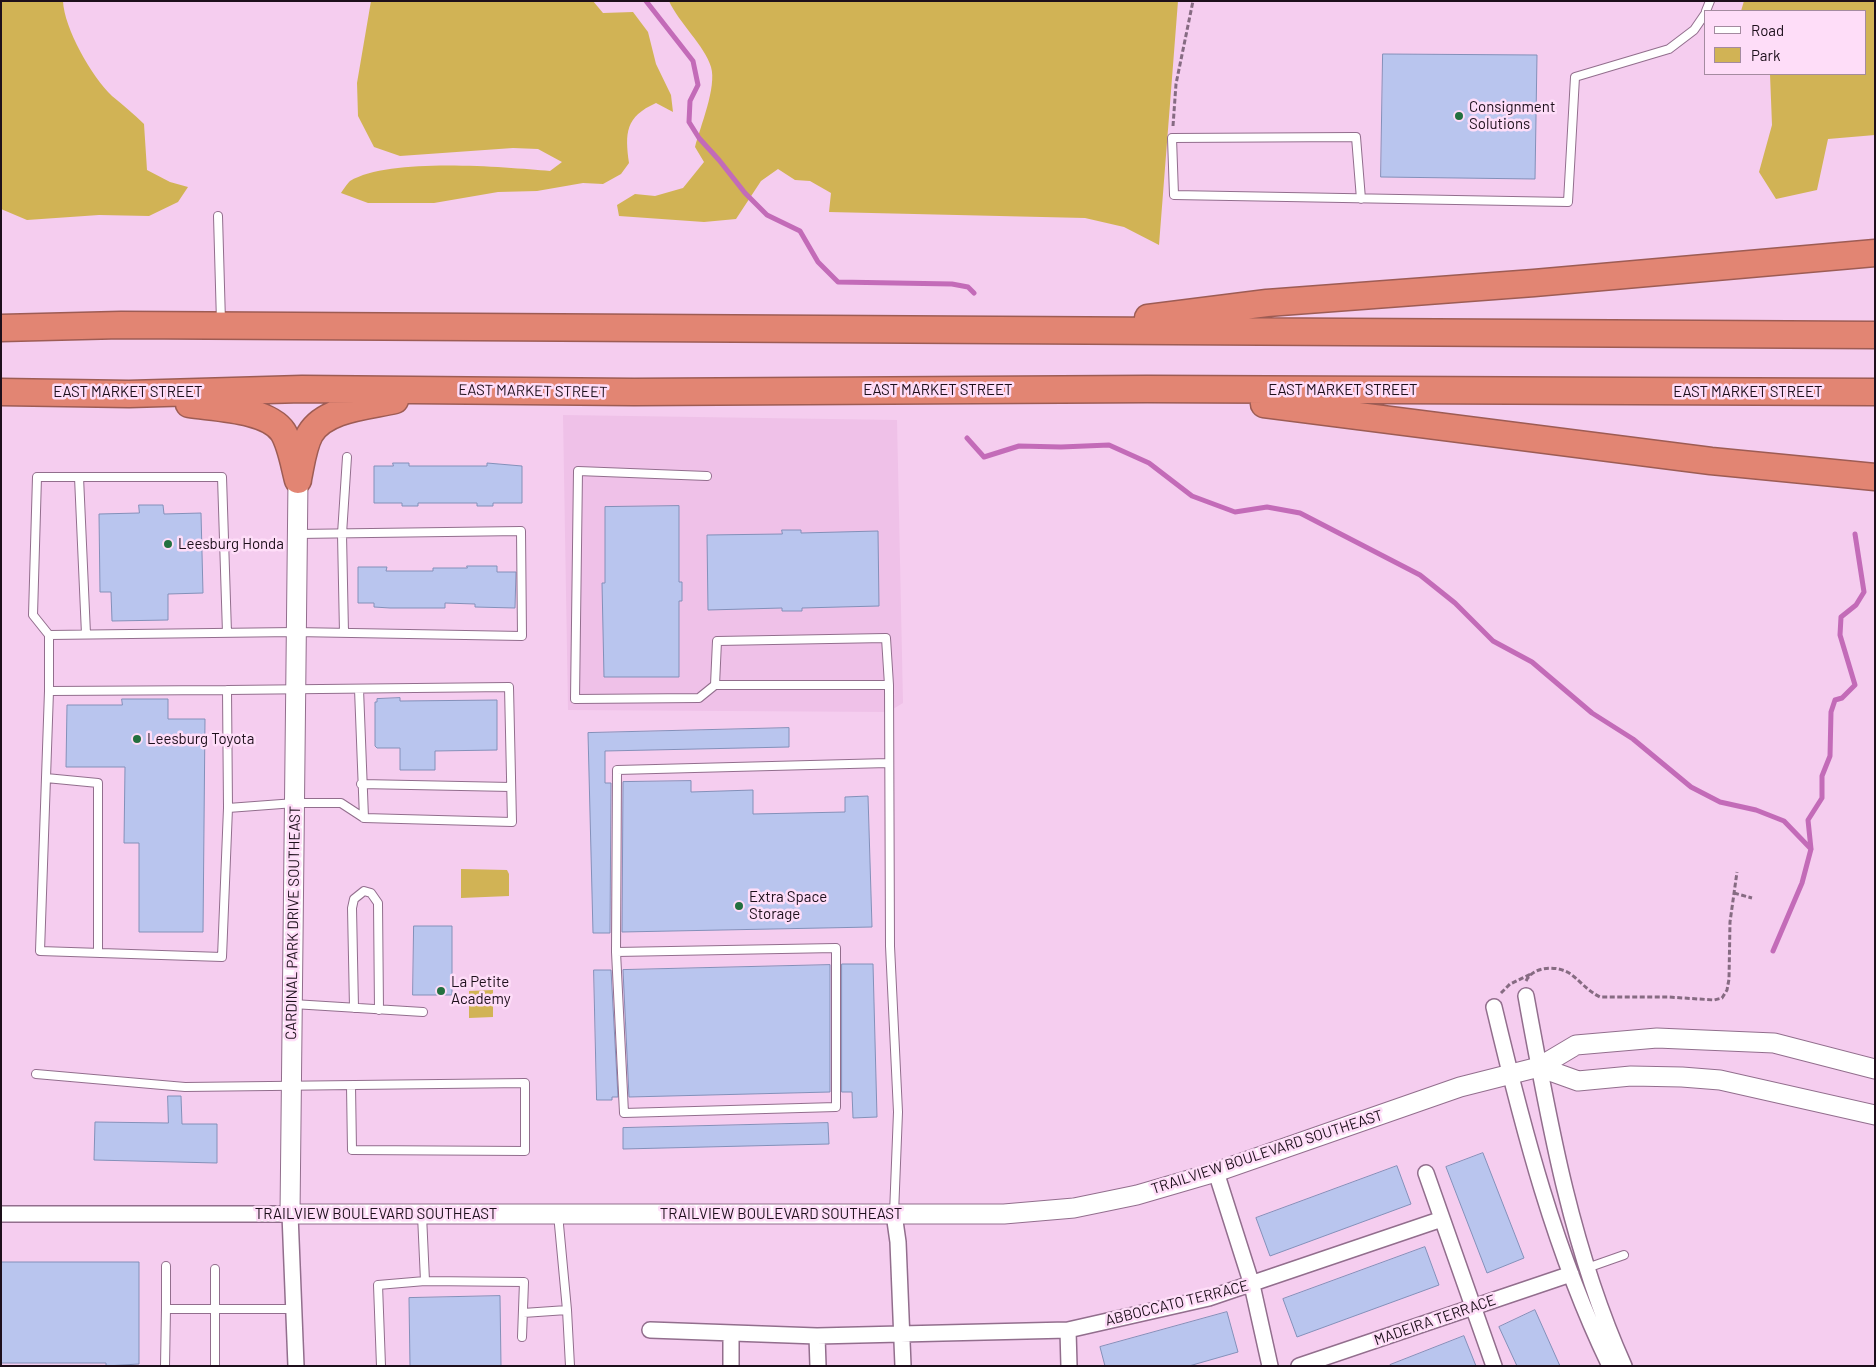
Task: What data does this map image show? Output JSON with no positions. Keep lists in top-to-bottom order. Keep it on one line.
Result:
{"streets":{"highway":["EAST MARKET STREET"],"street":["CARDINAL PARK DRIVE SOUTHEAST","TRAILVIEW BOULEVARD SOUTHEAST","ABBOCCATO TERRACE","MADEIRA TERRACE"]},"crossings":[["CARDINAL PARK DRIVE SOUTHEAST","TRAILVIEW BOULEVARD SOUTHEAST"]],"places":["Consignment Solutions","Leesburg Honda","Leesburg Toyota","Extra Space Storage","La Petite Academy"],"legend":["Road","Park"]}
